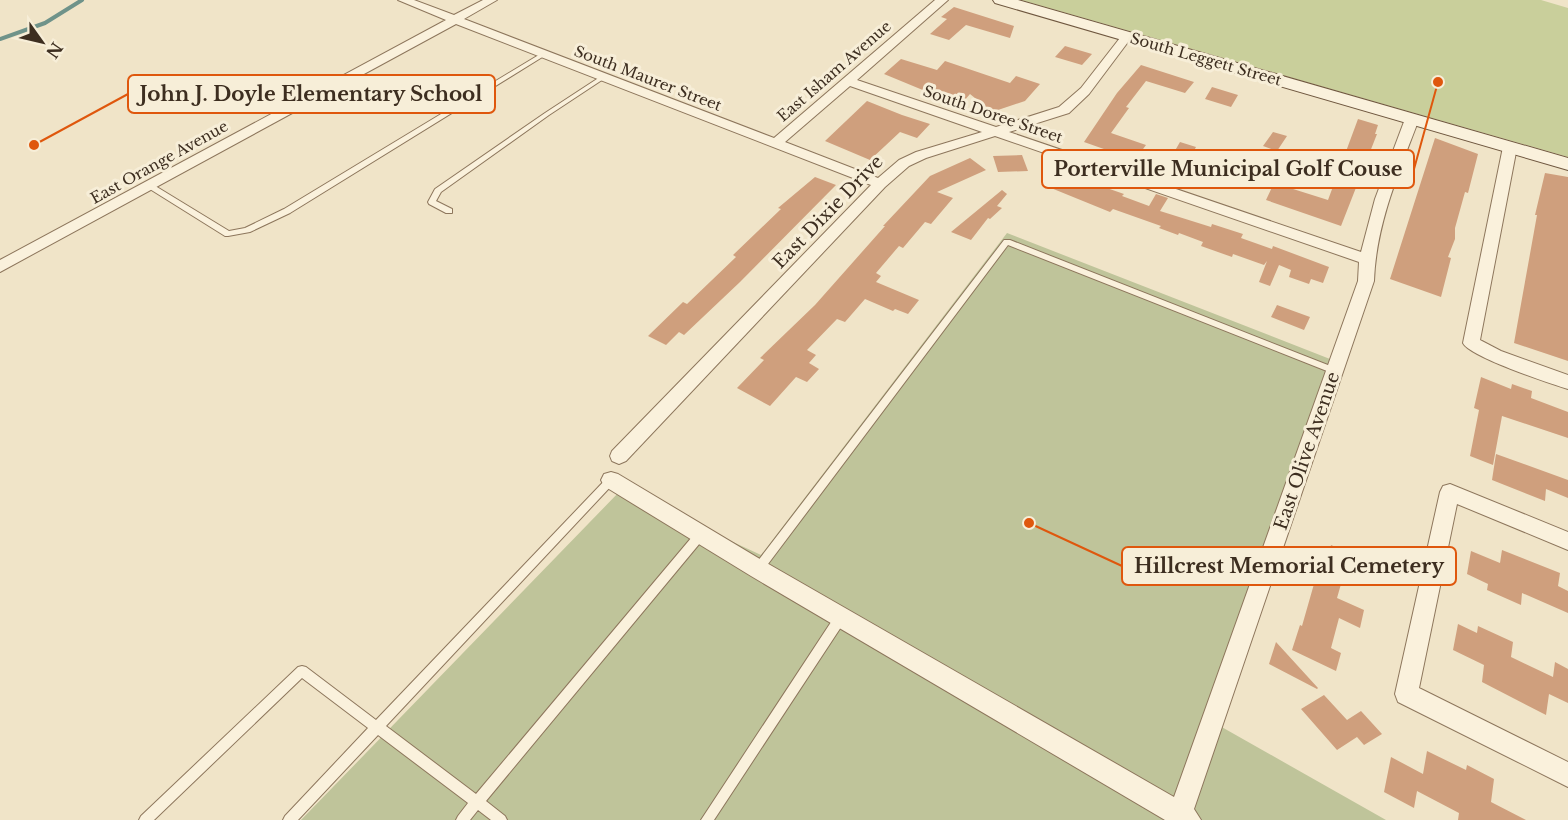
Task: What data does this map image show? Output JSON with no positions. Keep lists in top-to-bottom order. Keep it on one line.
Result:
{"streets":{"street":["South Leggett Street","East Isham Avenue","South Maurer Street","South Doree Street","East Orange Avenue","East Dixie Drive","East Olive Avenue"]},"crossings":[["South Leggett Street","East Dixie Drive"],["South Leggett Street","East Olive Avenue"],["East Isham Avenue","South Maurer Street"],["East Isham Avenue","South Doree Street"],["South Maurer Street","East Orange Avenue"],["South Maurer Street","East Dixie Drive"],["South Doree Street","East Dixie Drive"],["South Doree Street","East Olive Avenue"]],"places":["Porterville Municipal Golf Couse","John J. Doyle Elementary School","Hillcrest Memorial Cemetery"],"north":"bottom right"}
